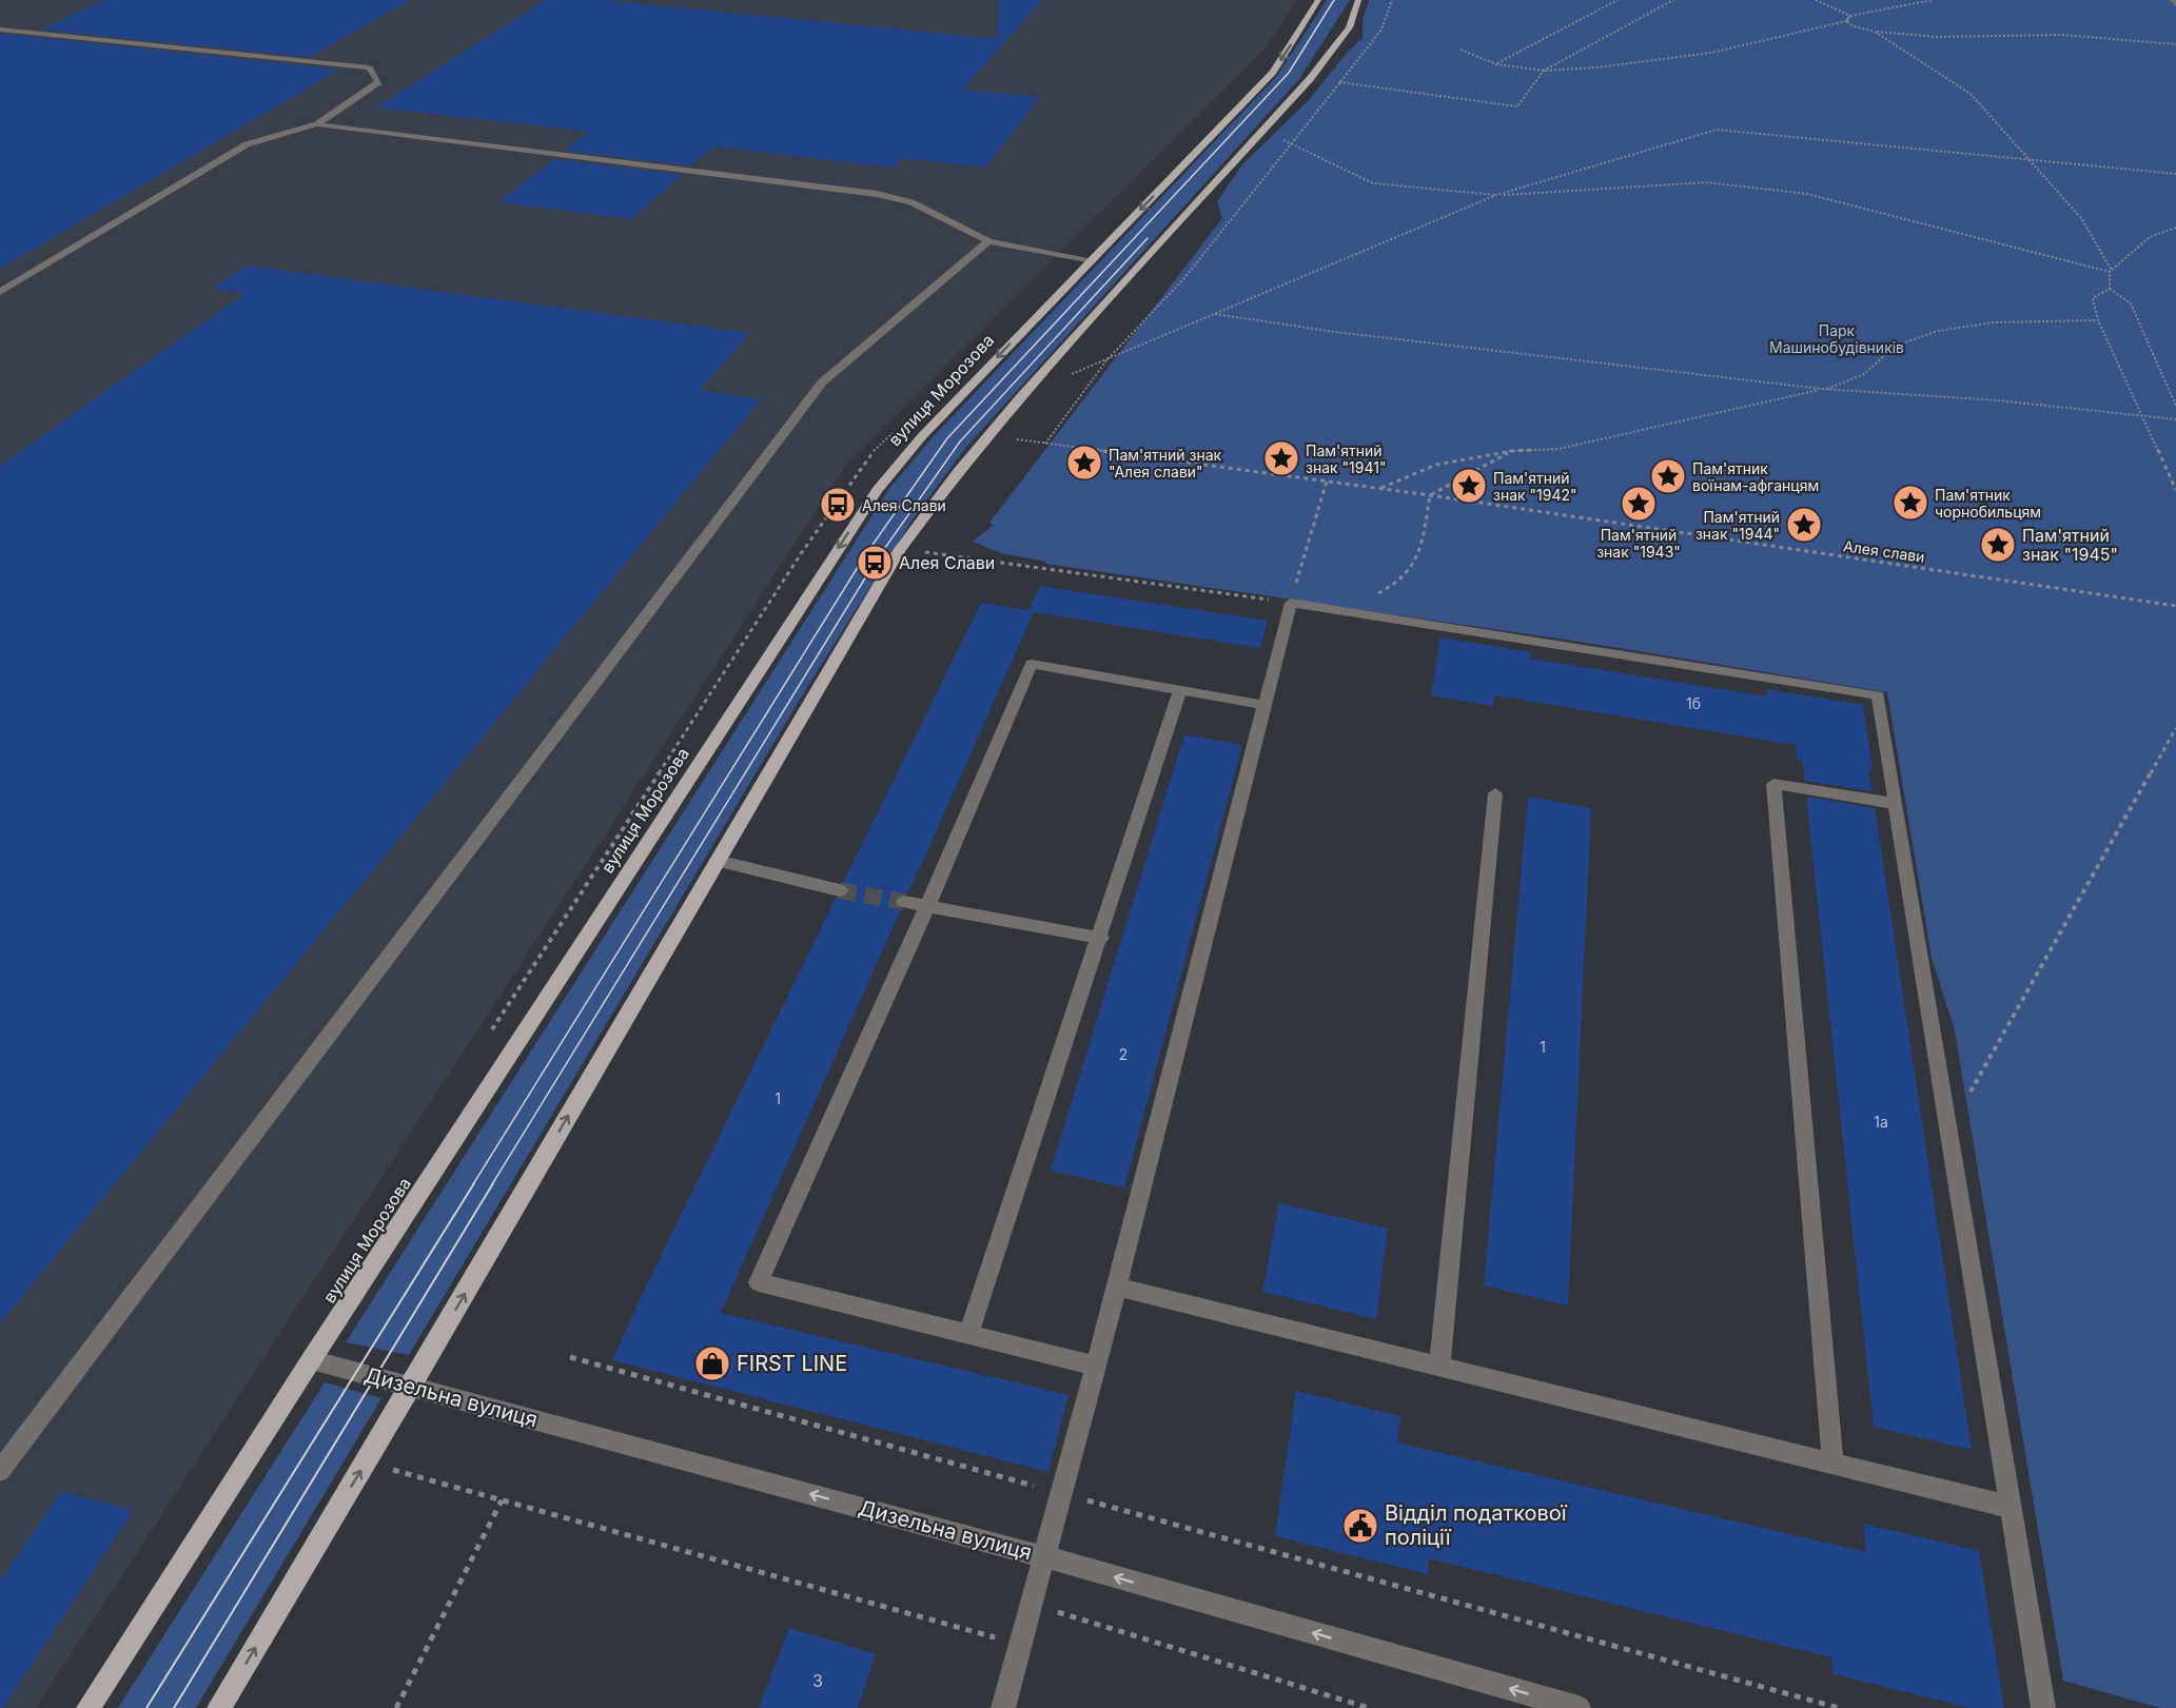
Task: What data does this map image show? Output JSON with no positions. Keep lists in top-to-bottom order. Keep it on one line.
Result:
{"streets":{"main road":["вулиця Морозова"],"street":["Дизельна вулиця"],"path":["Алея слави"]},"crossings":[["вулиця Морозова","Дизельна вулиця"]],"one_way":["Дизельна вулиця"],"parks":["Парк Машинобудівників"],"places":{"place":["Пам'ятний знак \"1941\"","Пам'ятний знак \"Алея слави\"","Пам'ятник воїнам-афганцям","Пам'ятний знак \"1942\"","Пам'ятник чорнобильцям","Пам'ятний знак \"1943\"","Пам'ятний знак \"1944\"","Пам'ятний знак \"1945\""],"bus stop":["Aлея Слави","Алея Слави"],"shop":["FIRST LINE"],"public building":["Відділ податкової поліції"]},"house_numbers":["1б","1","2","1","1а","3"]}
